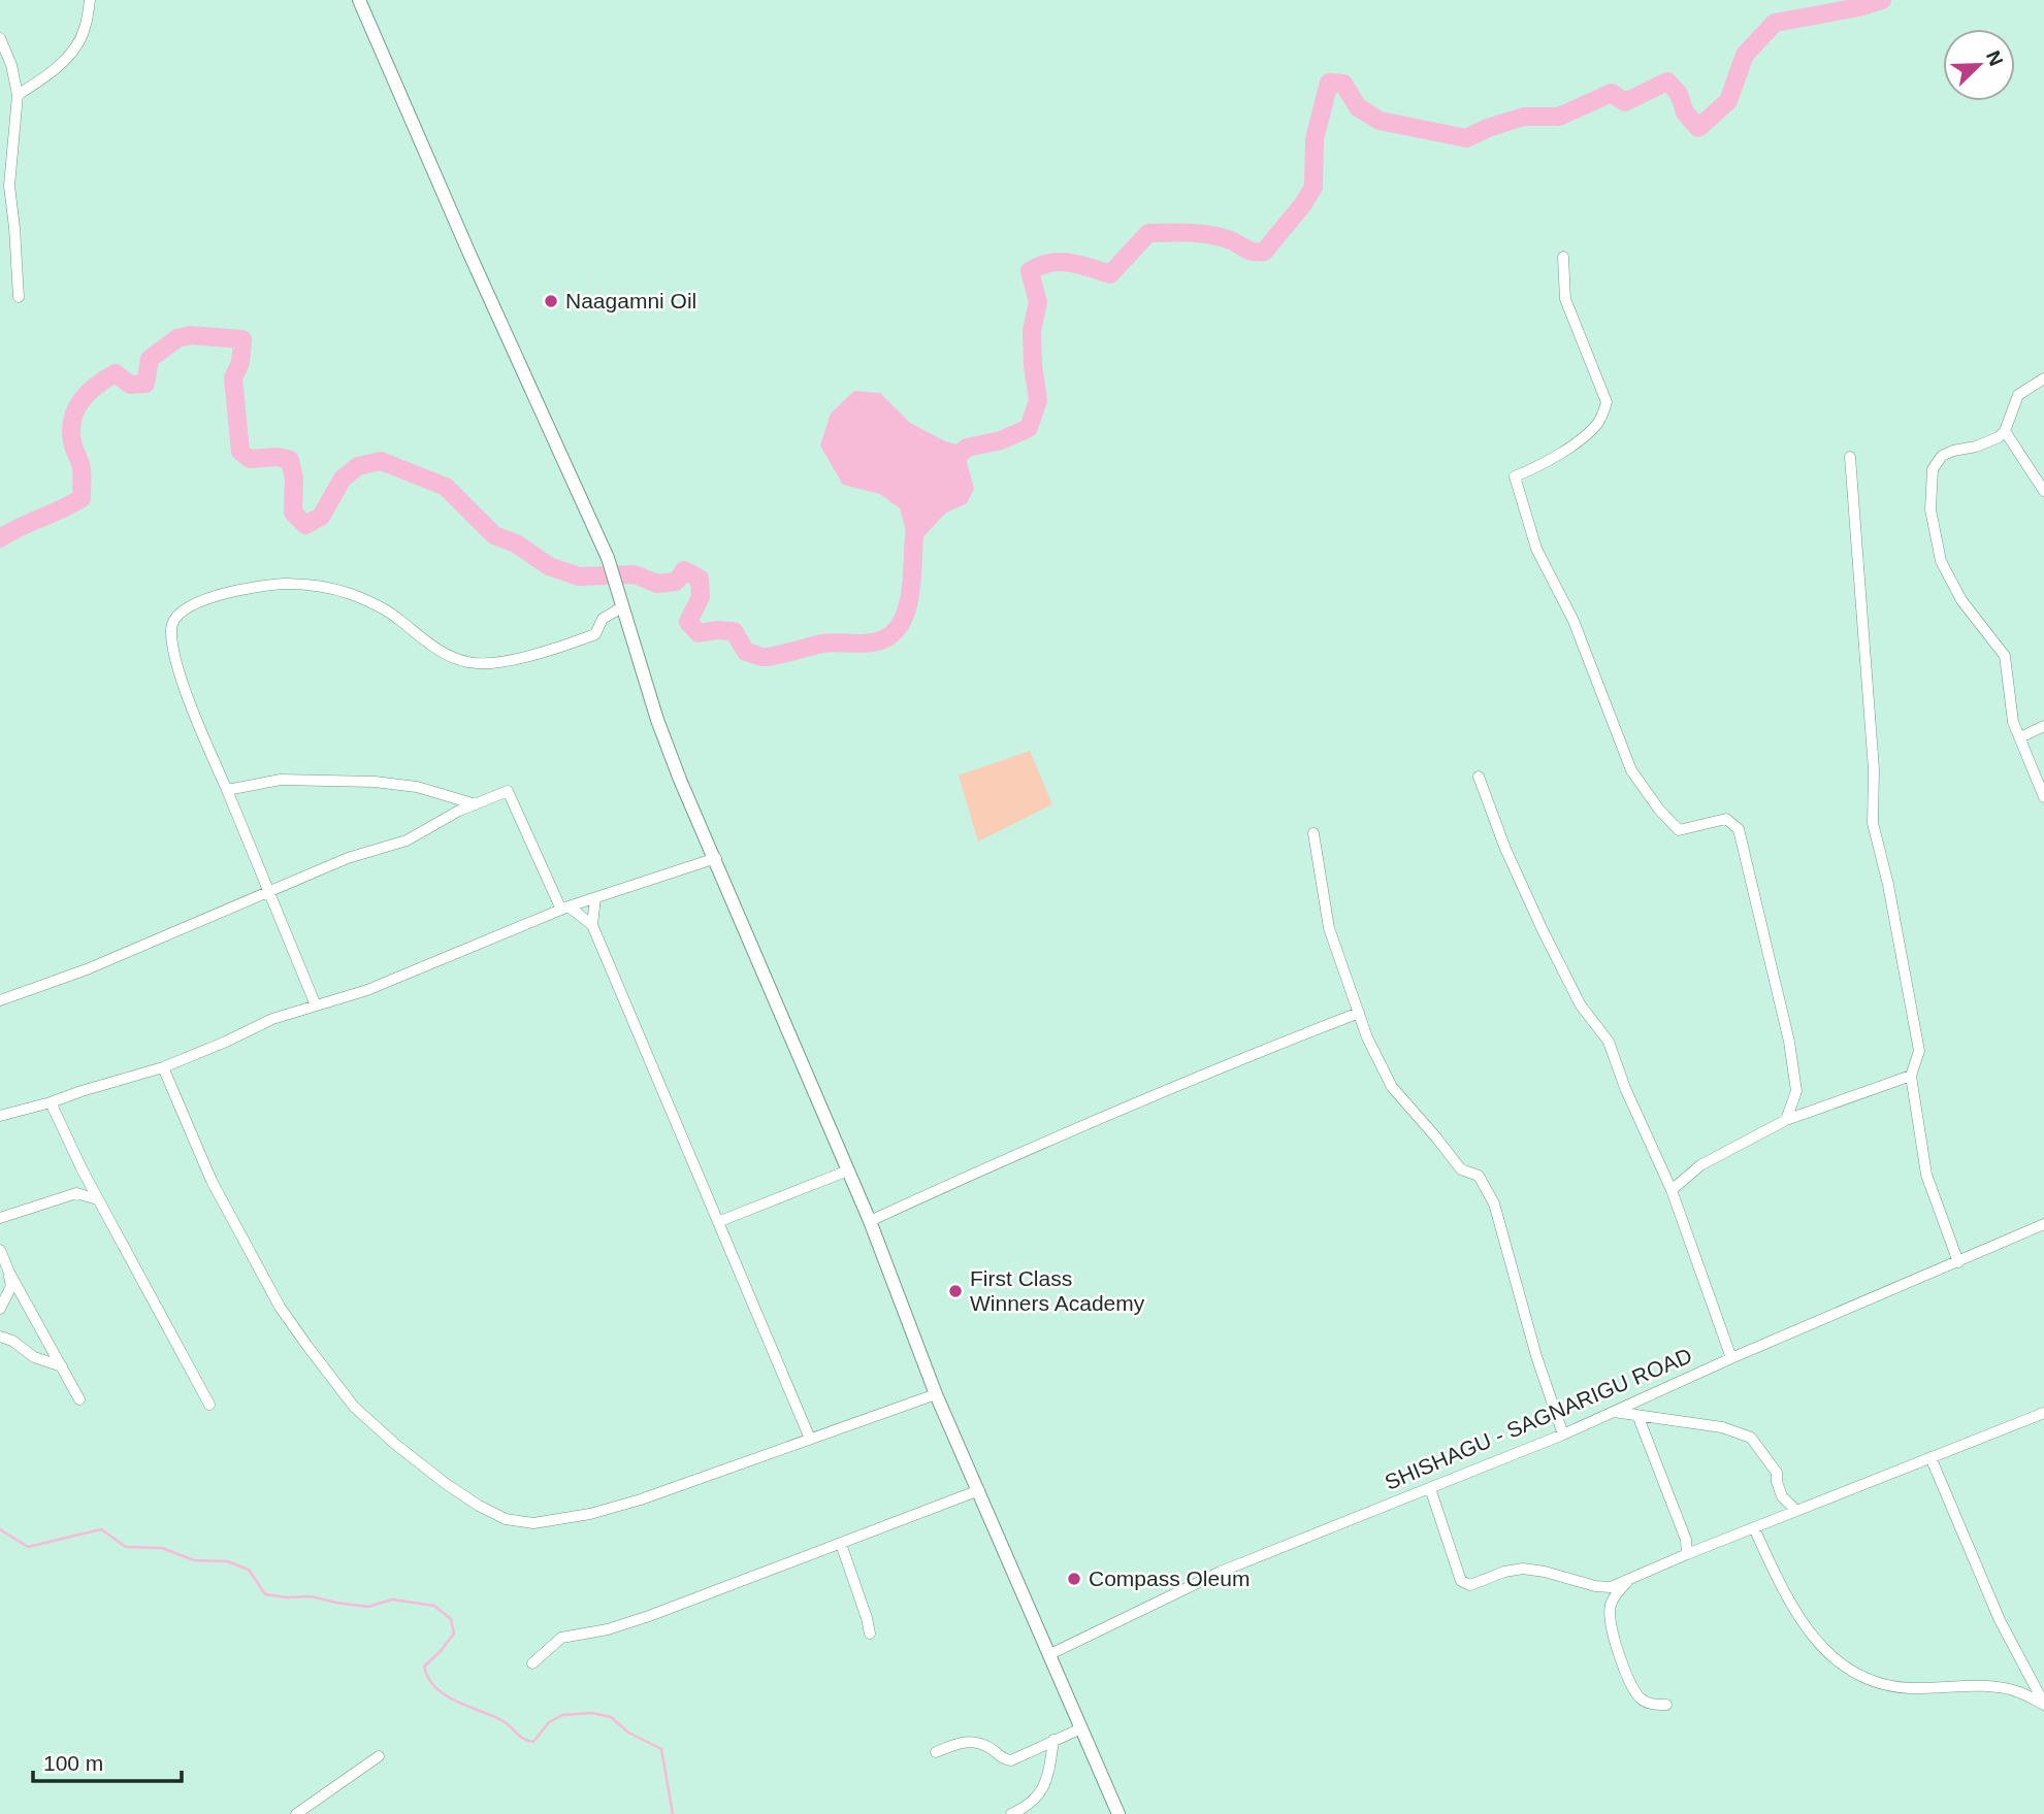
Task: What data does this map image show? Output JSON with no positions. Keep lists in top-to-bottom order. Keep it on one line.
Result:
{"streets":{"street":["SHISHAGU - SAGNARIGU ROAD"]},"places":["Naagamni Oil","First Class Winners Academy","Compass Oleum"],"scale_bar":"100 m","north":"top right"}
